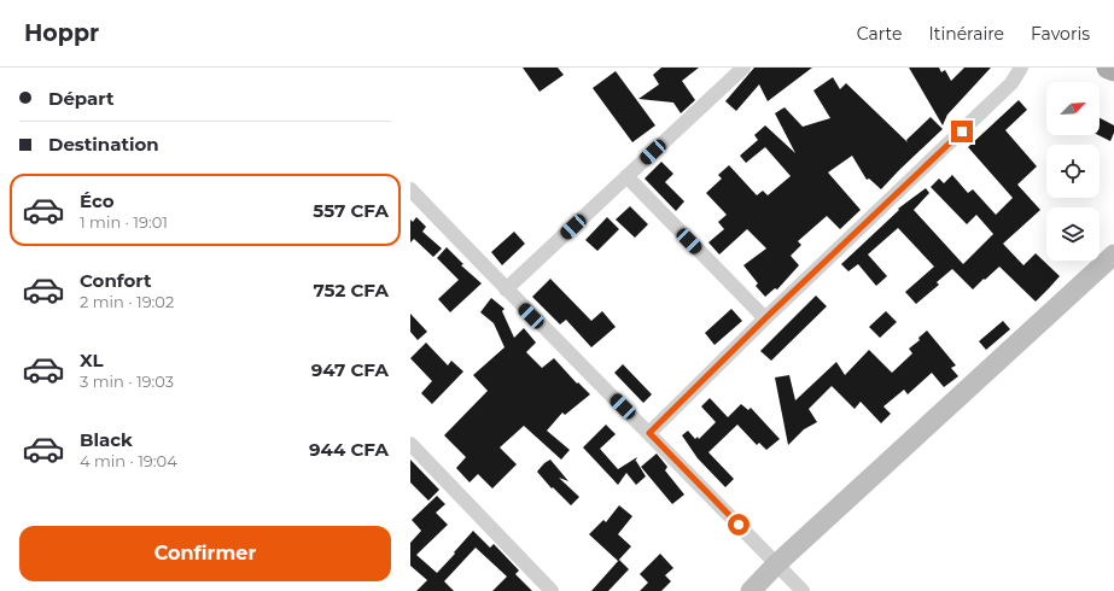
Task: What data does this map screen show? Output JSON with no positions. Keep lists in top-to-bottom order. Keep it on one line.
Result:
{"north":"top right","page":{"header":"Hoppr","nav":["Carte","Itinéraire","Favoris"],"banner":["Départ","Destination"],"list":[{"name":"Éco","note":"1 min · 19:01","value":"557 CFA"},{"name":"Confort","note":"2 min · 19:02","value":"752 CFA"},{"name":"XL","note":"3 min · 19:03","value":"947 CFA"},{"name":"Black","note":"4 min · 19:04","value":"944 CFA"}],"buttons":"Confirmer"}}
